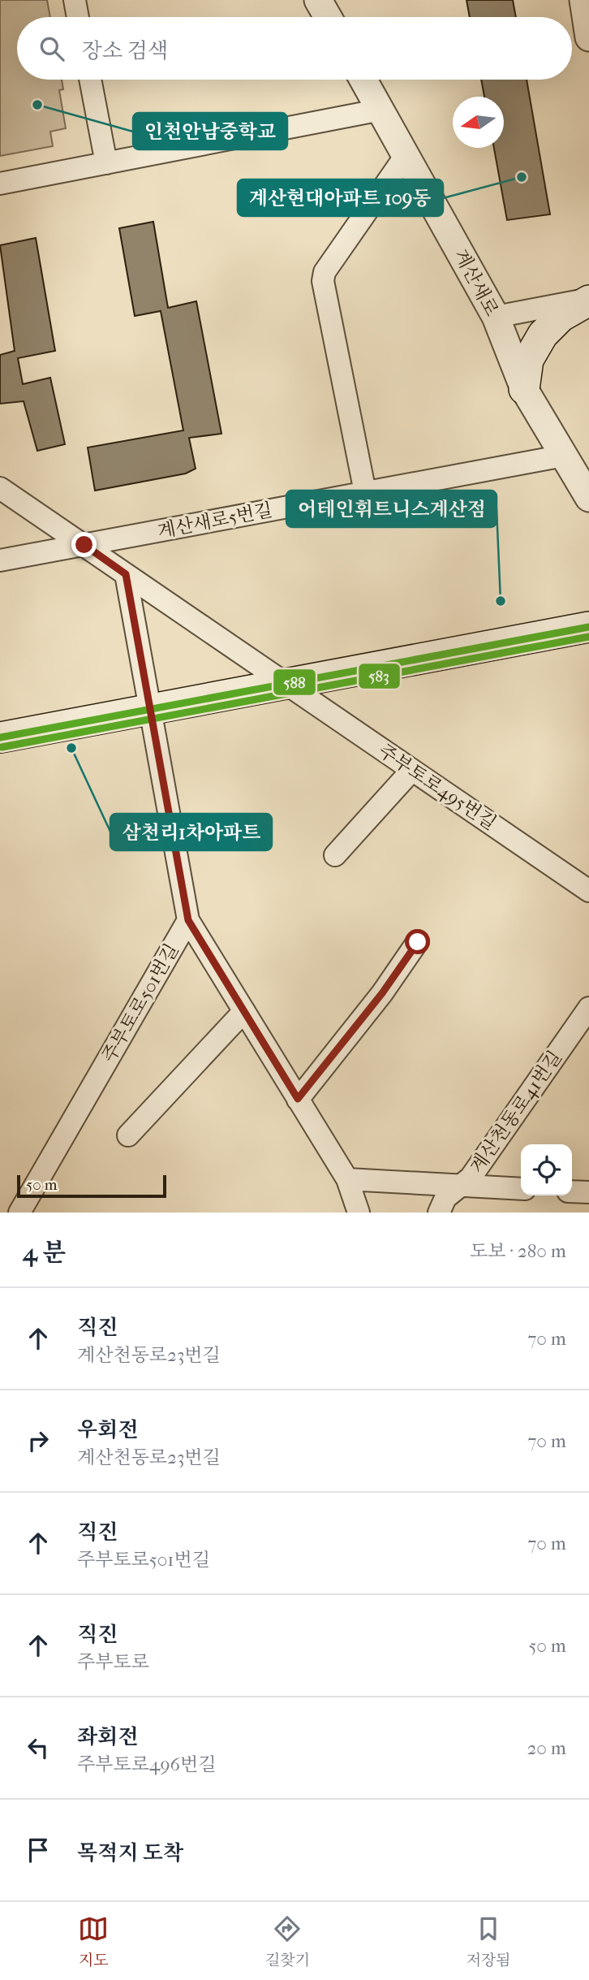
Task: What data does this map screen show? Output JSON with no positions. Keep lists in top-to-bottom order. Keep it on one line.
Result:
{"streets":{"street":["계산새로","계산새로5번길","주부토로495번길","주부토로501번길","계산천동로41번길"]},"crossings":[["계산새로","계산새로5번길"],["계산새로5번길","주부토로495번길"]],"places":["인천안남중학교","계산현대아파트 109동","어테인휘트니스계산점","삼천리1차아파트"],"lines":["transit line 588","transit line 583"],"scale_bar":"50 m","north":"left","page":{"search":"장소 검색","scale":"50 m","heading":["4 분","도보 · 280 m"],"list":[["직진","계산천동로23번길","70 m"],["우회전","계산천동로23번길","70 m"],["직진","주부토로501번길","70 m"],["직진","주부토로","50 m"],["좌회전","주부토로496번길","20 m"],"목적지 도착"],"nav":["지도","길찾기","저장됨"]}}
